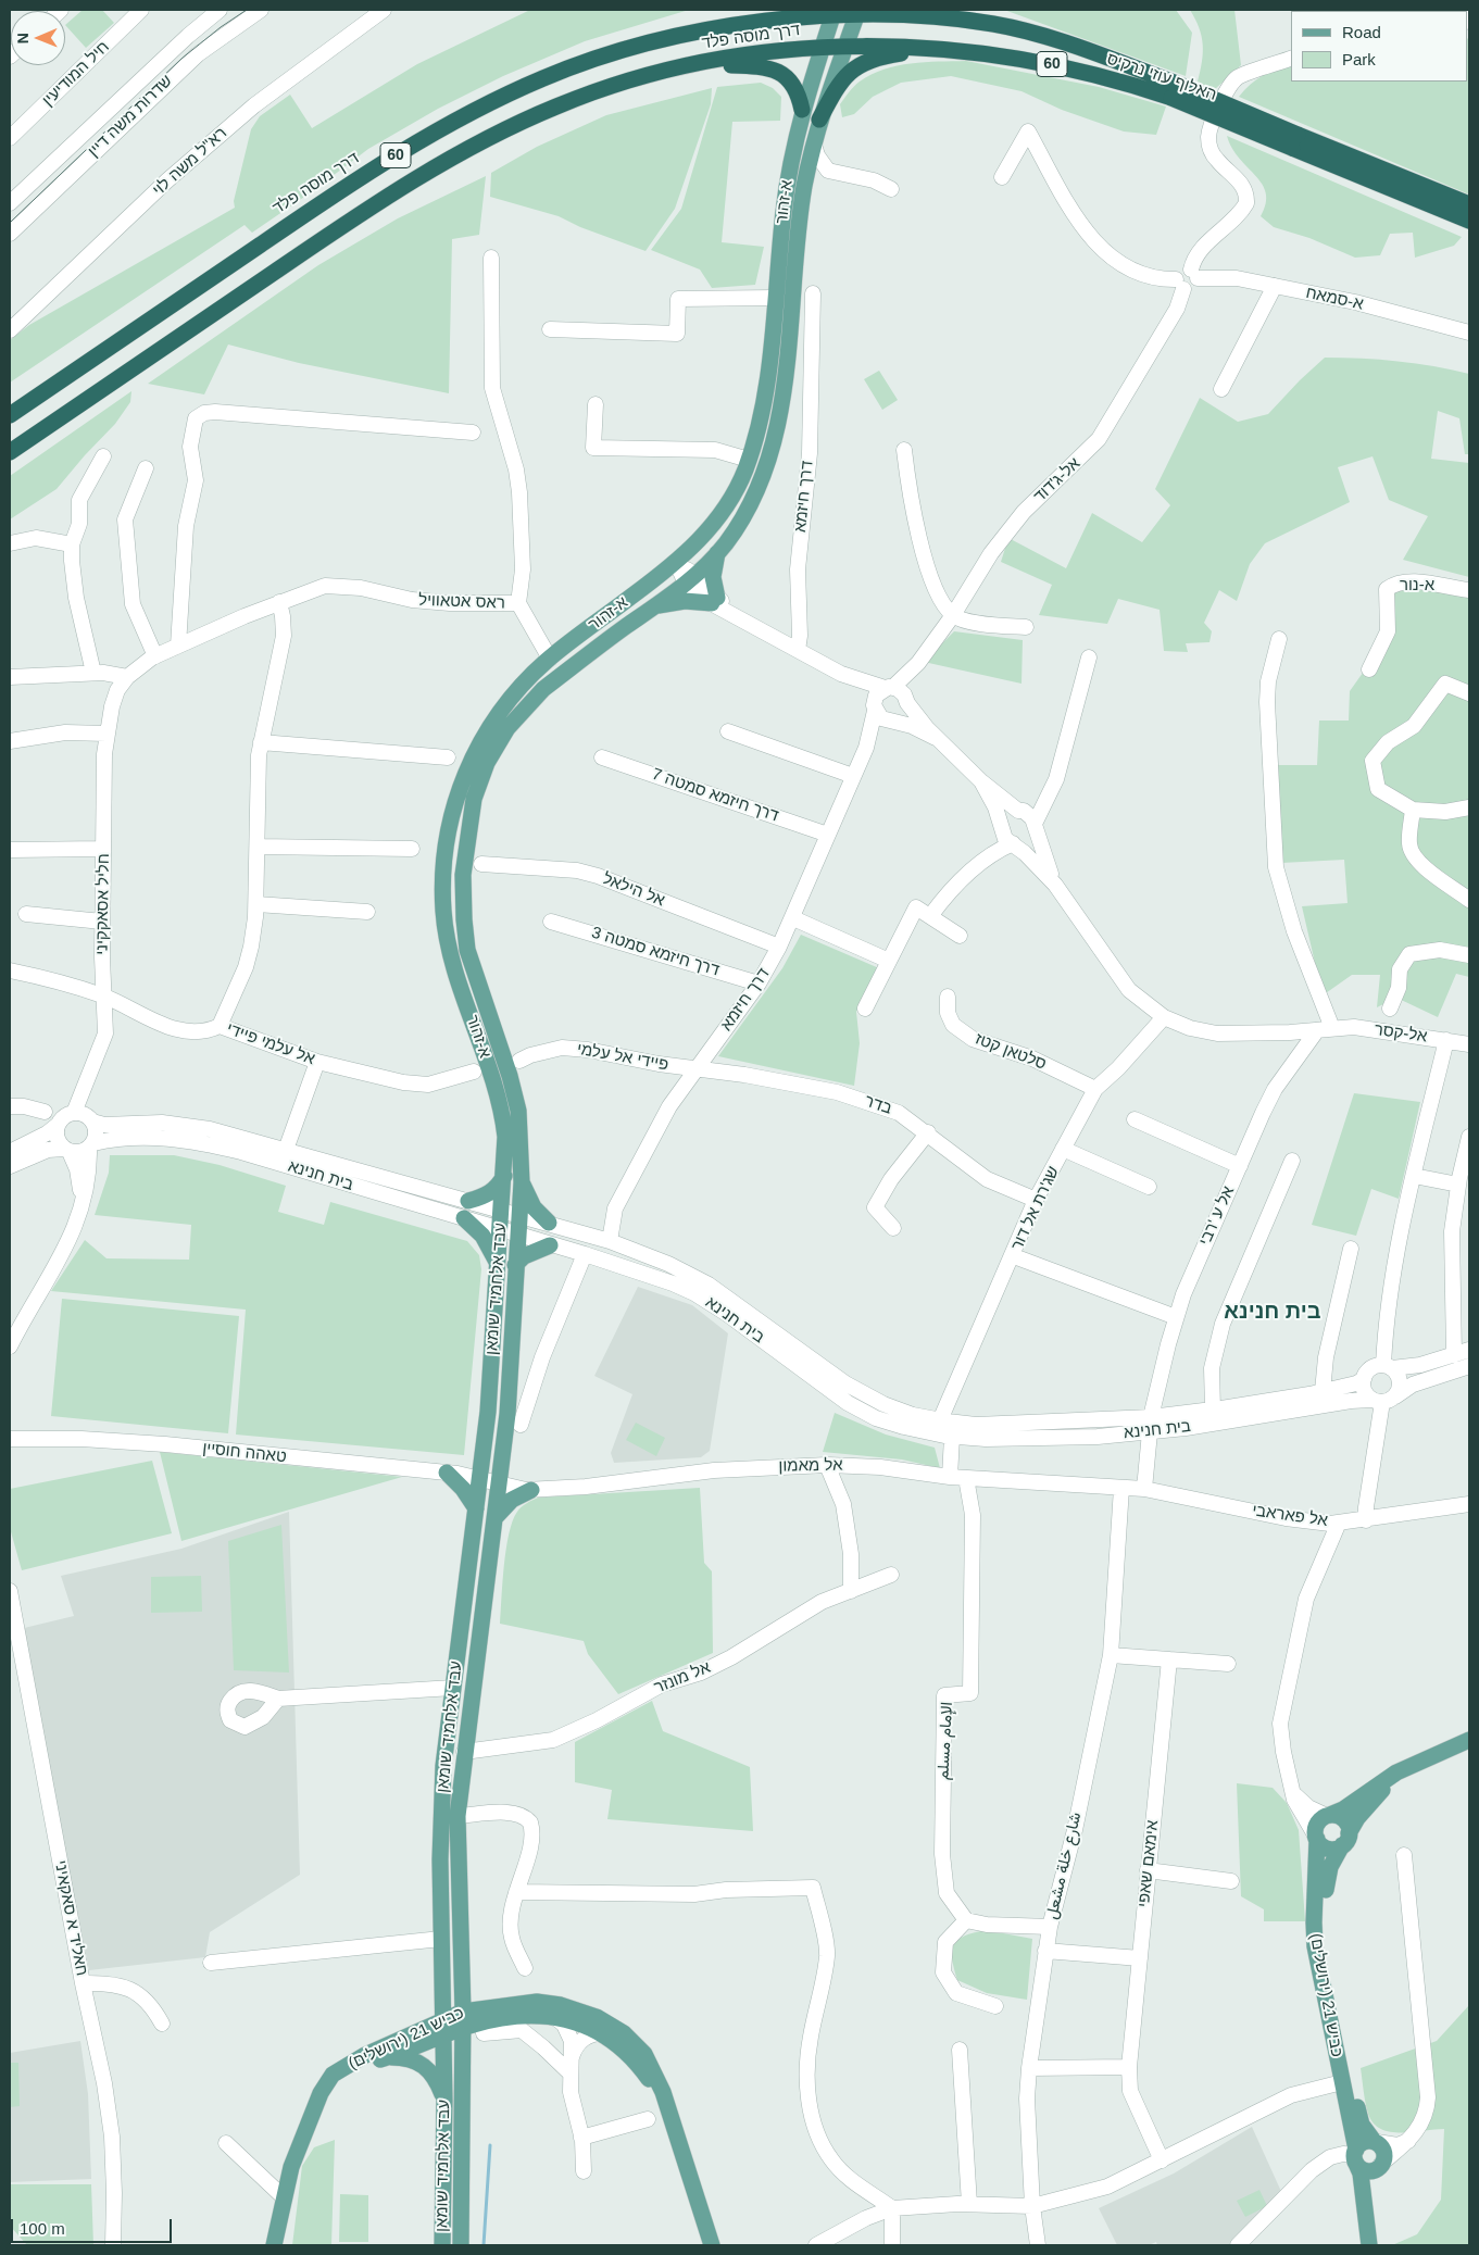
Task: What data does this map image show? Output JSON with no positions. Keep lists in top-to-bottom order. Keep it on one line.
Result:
{"streets":{"highway":["דרך מוסה פלד","60","האלוף עוזי נרקיס"],"main road":["א-זהור","עבד אלחמיד שומאן","כביש 21 (ירושלים)"],"street":["חיל המודיעין","שדרות משה דיין","רא\"ל משה לוי","א-סמאח","אל-ג'דוד","דרך חיזמא","א-נור","ראס אטאוויל","דרך חיזמא סמטה 7","אל הילאל","חליל אסאקקיני","דרך חיזמא סמטה 3","אל-קסר","אל עלמי פיידי","סלטאן קטז","פיידי אל עלמי","בדר","בית חנינא","שג'רת אל דור","אל ע 'רבי","טאהה חוסיין","אל מאמון","אל פאראבי","אל מונזר","الإمام مسلم","אימאם שאפי","شارع خلة مشعل","חאליד א סאקאיני"]},"crossings":[["דרך מוסה פלד","האלוף עוזי נרקיס"],["דרך מוסה פלד","א-זהור"],["האלוף עוזי נרקיס","א-זהור"],["א-זהור","בית חנינא"],["א-זהור","עבד אלחמיד שומאן"],["אל-ג'דוד","דרך חיזמא"],["דרך חיזמא","דרך חיזמא סמטה 7"],["דרך חיזמא","אל הילאל"],["דרך חיזמא","דרך חיזמא סמטה 3"],["דרך חיזמא","פיידי אל עלמי"],["דרך חיזמא","בדר"],["דרך חיזמא","בית חנינא"],["ראס אטאוויל","חליל אסאקקיני"],["חליל אסאקקיני","אל עלמי פיידי"],["חליל אסאקקיני","בית חנינא"],["אל-קסר","שג'רת אל דור"],["אל-קסר","אל ע 'רבי"],["סלטאן קטז","שג'רת אל דור"],["פיידי אל עלמי","בדר"],["בדר","שג'רת אל דור"],["בית חנינא","שג'רת אל דור"],["בית חנינא","אל ע 'רבי"],["בית חנינא","עבד אלחמיד שומאן"],["עבד אלחמיד שומאן","טאהה חוסיין"],["עבד אלחמיד שומאן","אל מאמון"],["עבד אלחמיד שומאן","אל מונזר"],["עבד אלחמיד שומאן","כביש 21 (ירושלים)"],["טאהה חוסיין","אל מאמון"],["אל מאמון","אל פאראבי"],["אל מאמון","الإمام مسلم"],["אל מאמון","شارع خلة مشعل"]],"districts":["בית חנינא"],"legend":["Road","Park"],"scale_bar":"100 m","north":"left"}
